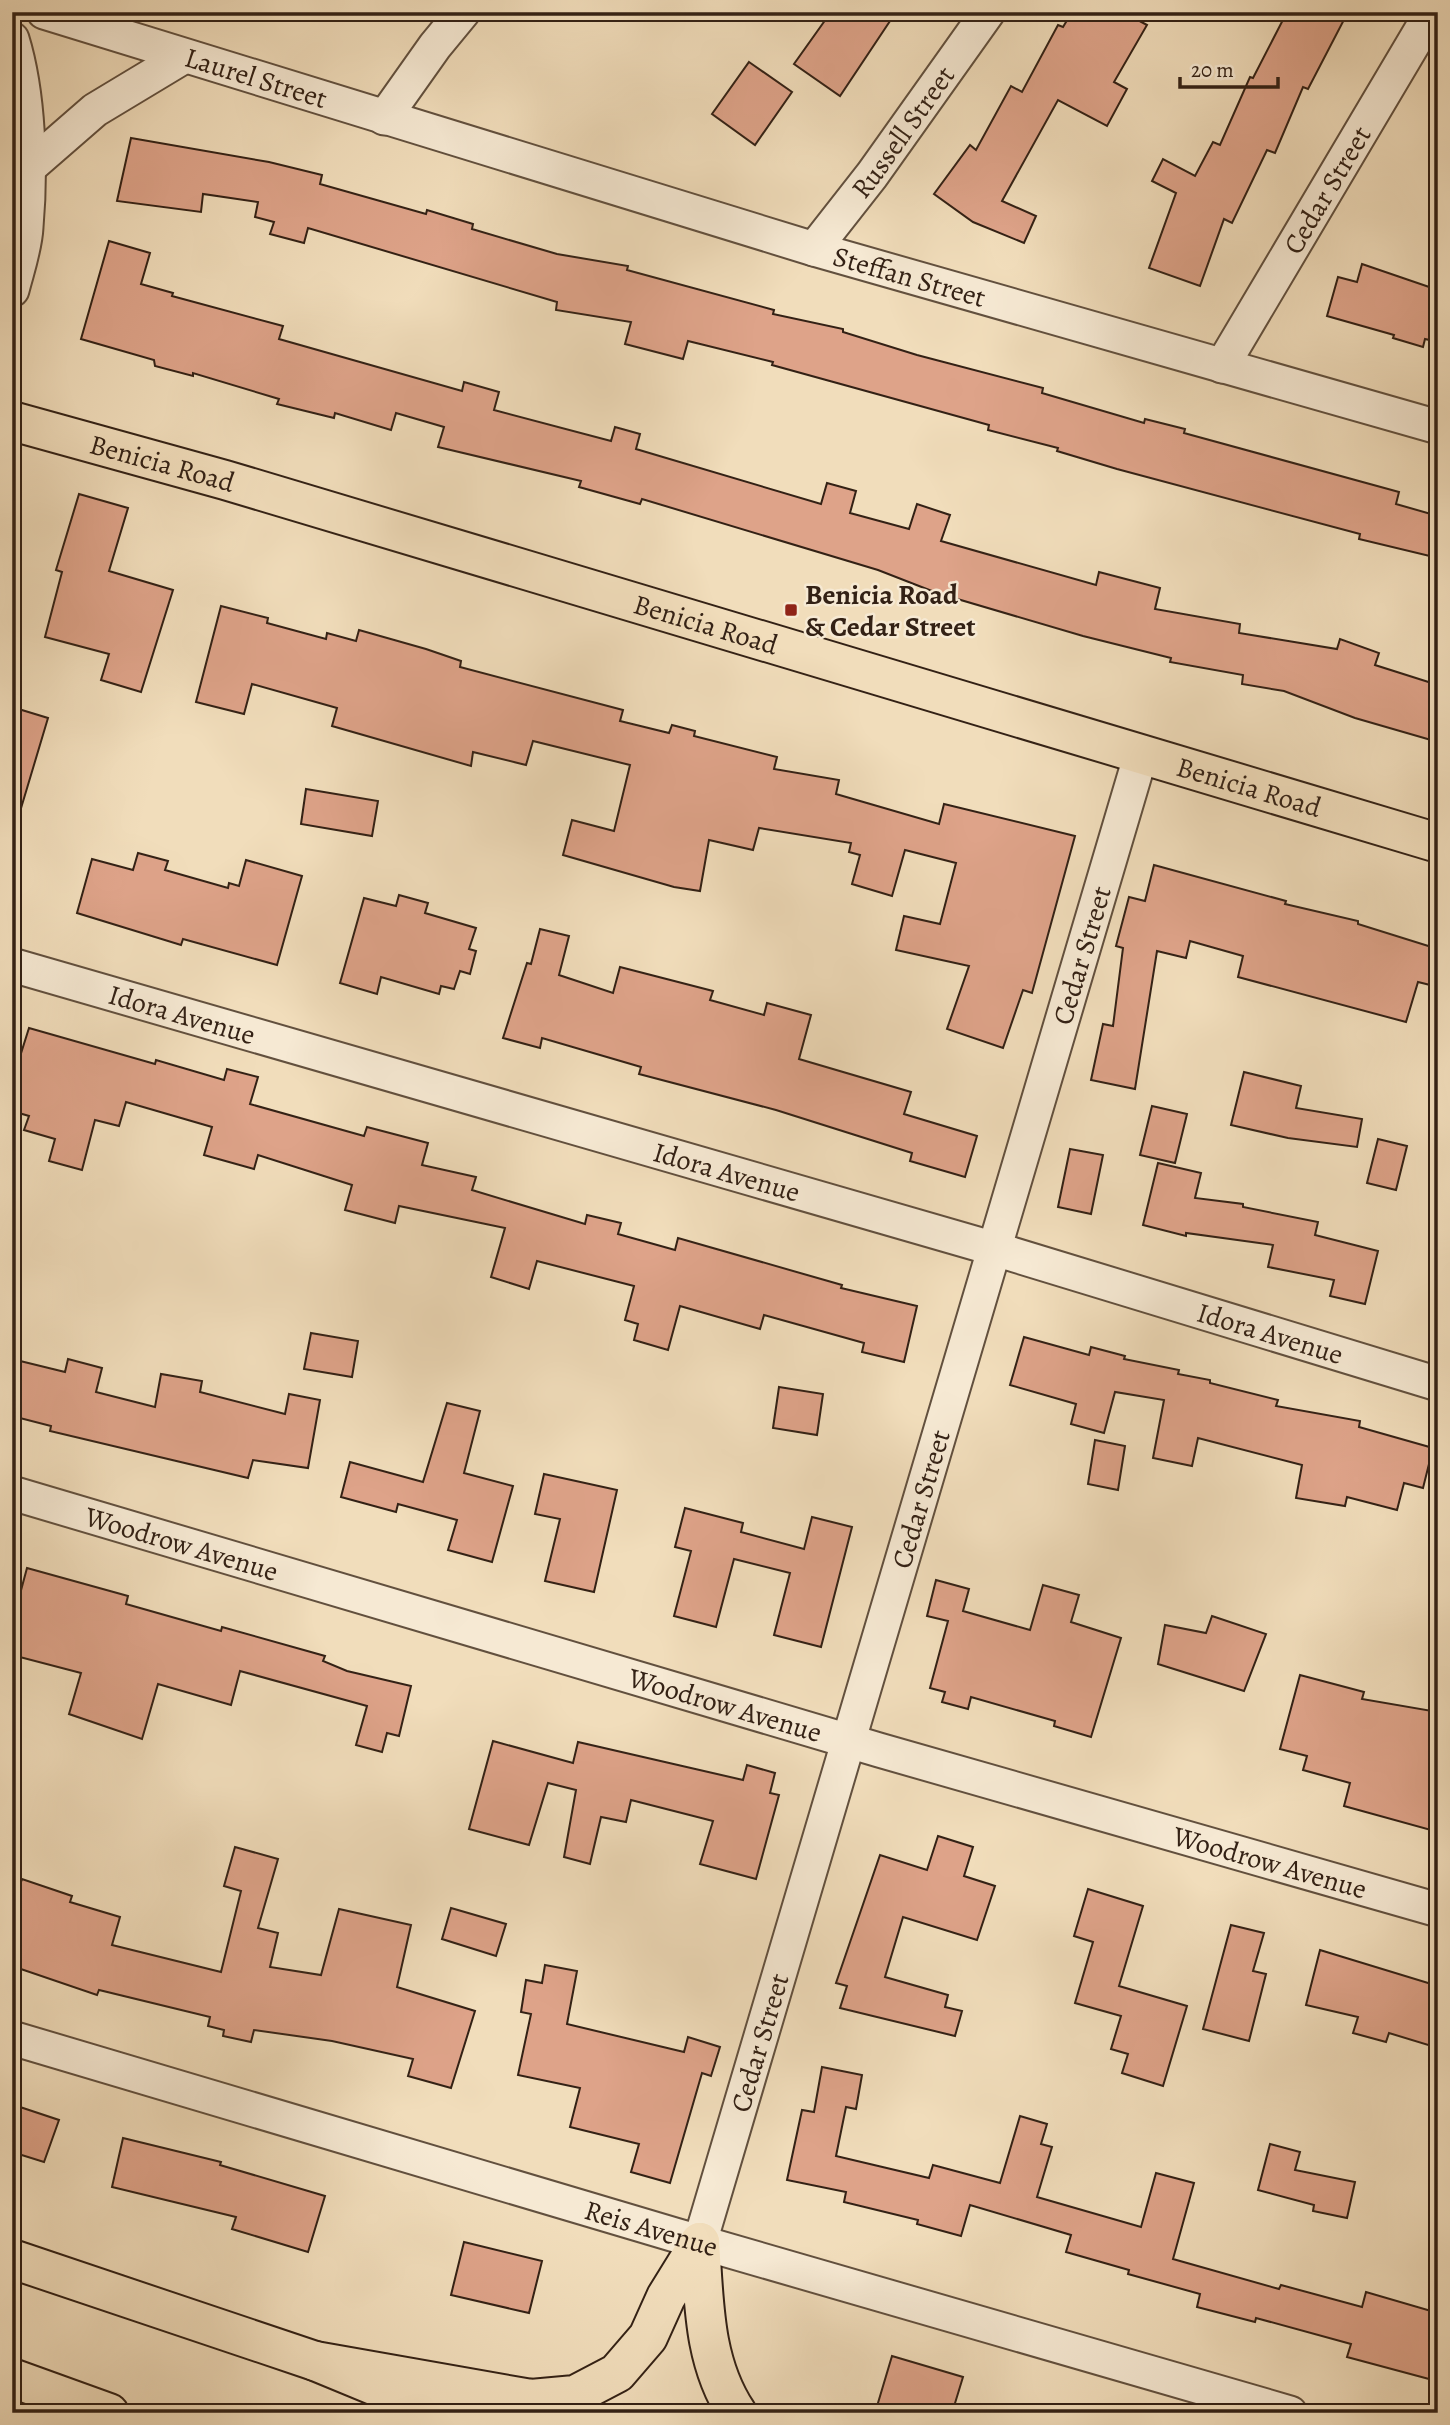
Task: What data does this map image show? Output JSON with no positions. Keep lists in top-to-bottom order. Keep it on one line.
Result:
{"streets":{"main road":["Benicia Road"],"street":["Laurel Street","Russell Street","Cedar Street","Steffan Street","Idora Avenue","Woodrow Avenue","Reis Avenue"]},"crossings":[["Laurel Street","Steffan Street"],["Russell Street","Steffan Street"],["Cedar Street","Steffan Street"],["Cedar Street","Benicia Road"],["Cedar Street","Idora Avenue"],["Cedar Street","Woodrow Avenue"],["Cedar Street","Reis Avenue"]],"places":{"transit":["Benicia Road & Cedar Street"]},"scale_bar":"20 m"}
